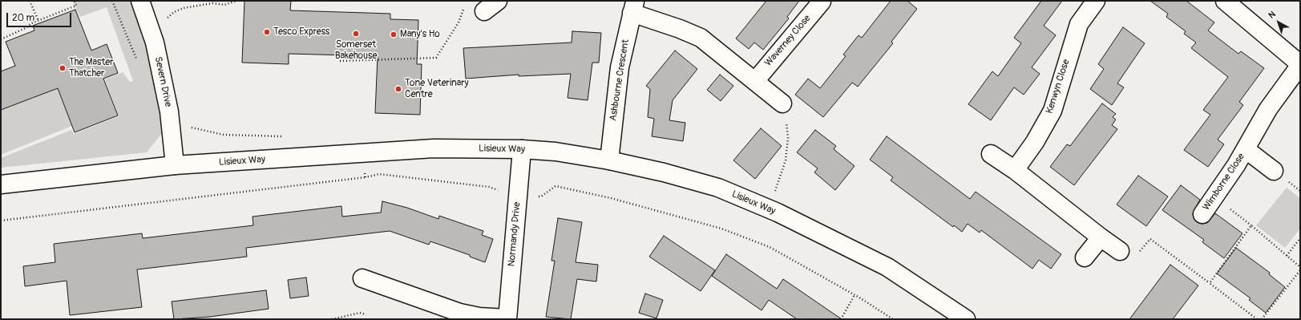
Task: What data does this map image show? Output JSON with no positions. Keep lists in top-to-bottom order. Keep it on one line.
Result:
{"streets":{"street":["Waverney Close","Ashbourne Crescent","Severn Drive","Kenwyn Close","Lisieux Way","Wimborne Close","Normandy Drive"]},"crossings":[["Ashbourne Crescent","Lisieux Way"],["Severn Drive","Lisieux Way"],["Lisieux Way","Normandy Drive"]],"places":["Tesco Express","Somerset Bakehouse","Many's Ho","The Master Thatcher","Tone Veterinary Centre"],"scale_bar":"20 m","north":"top left"}
